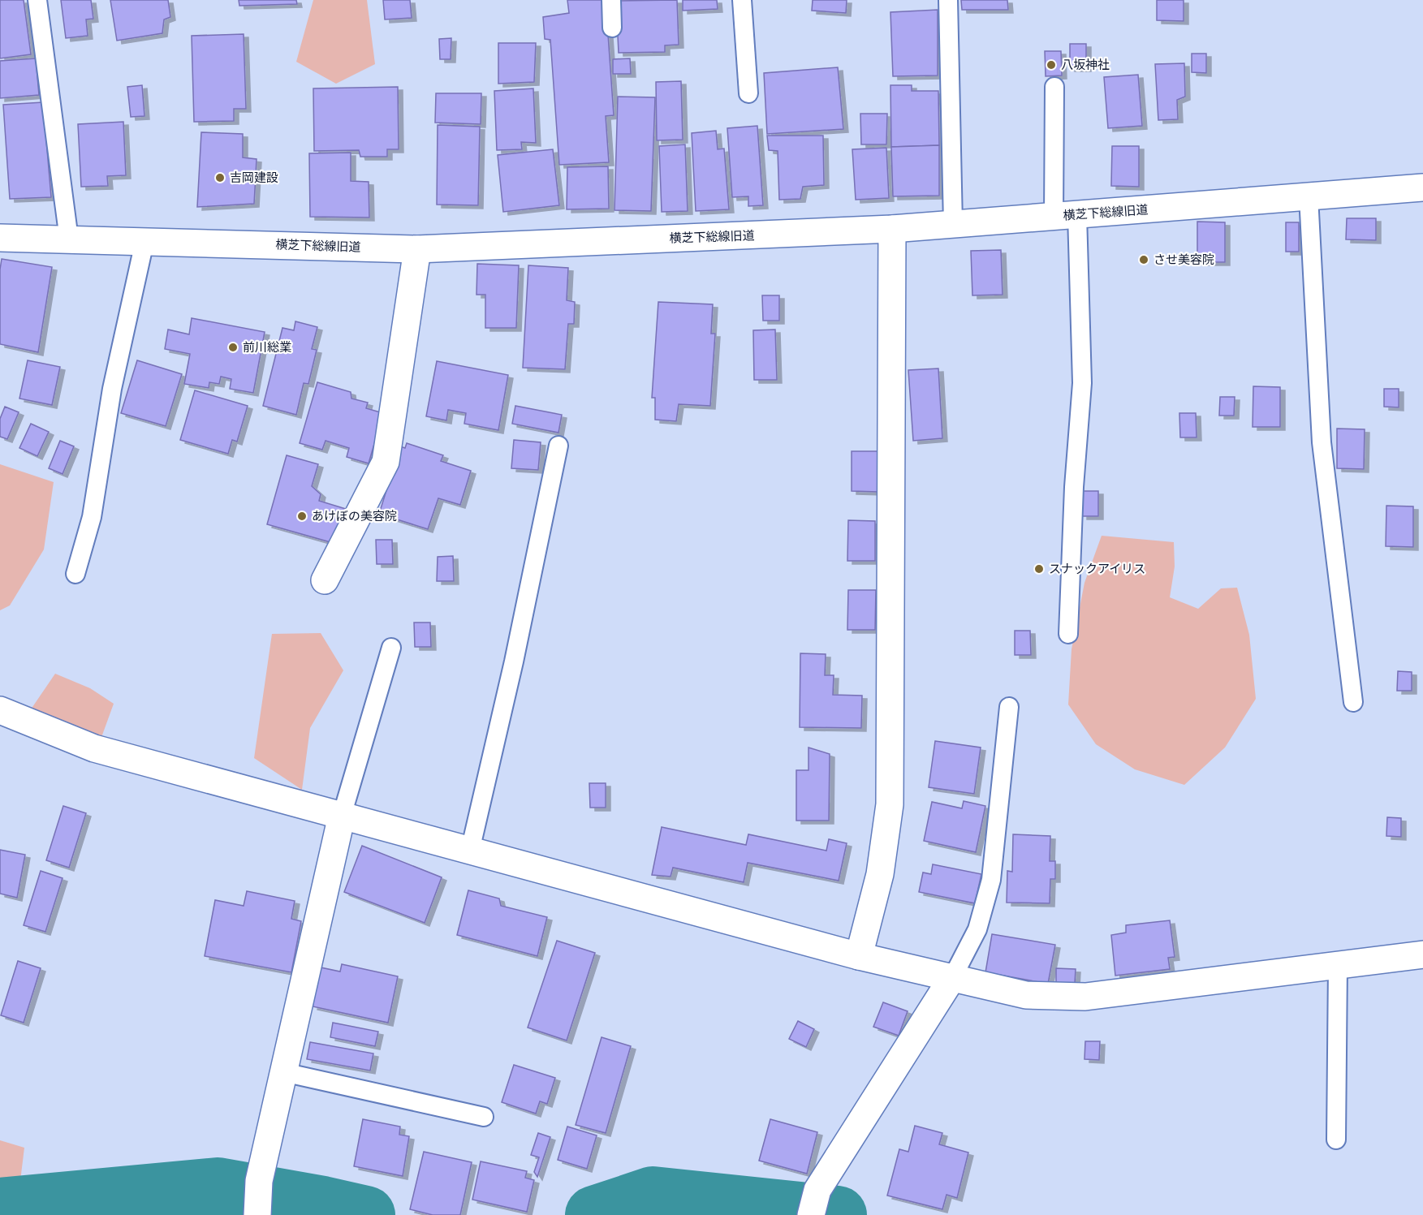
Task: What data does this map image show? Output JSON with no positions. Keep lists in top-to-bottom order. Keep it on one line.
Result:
{"streets":{"street":["横芝下総線旧道"]},"places":["八坂神社","吉岡建設","させ美容院","前川総業","あけぼの美容院","スナックアイリス"]}
